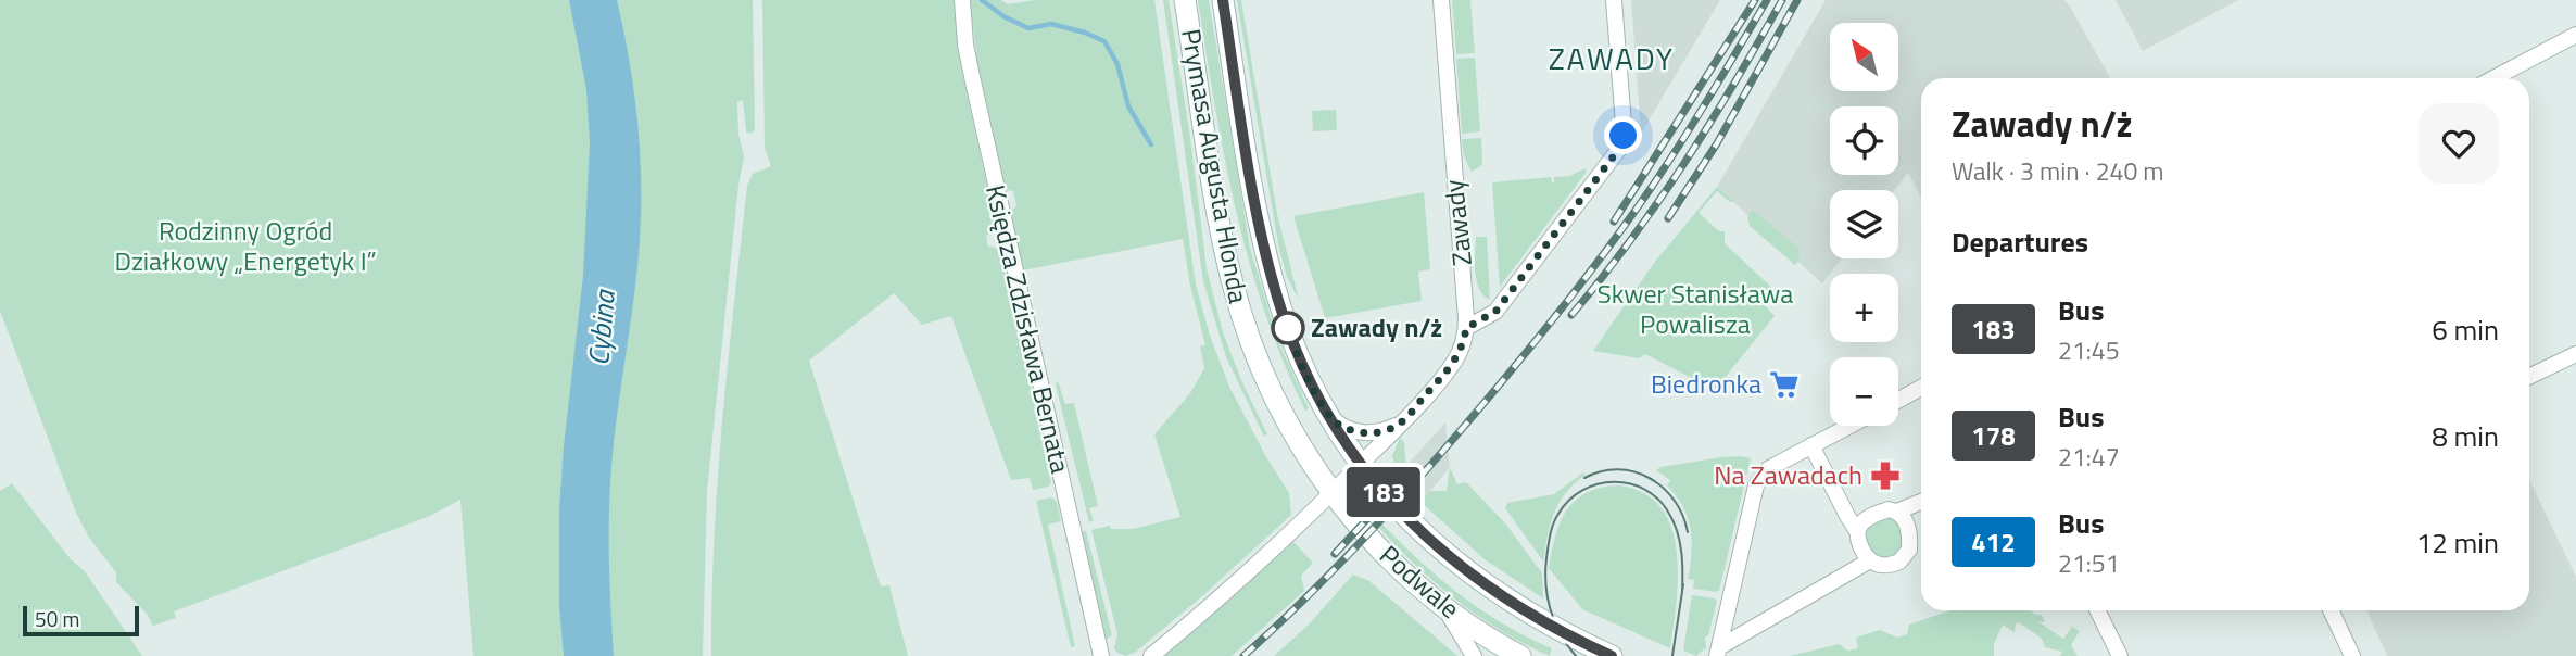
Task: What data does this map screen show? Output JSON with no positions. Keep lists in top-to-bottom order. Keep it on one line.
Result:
{"streets":{"main road":["Prymasa Augusta Hlonda","Podwale"],"street":["Zawady","Księdza Zdzisława Bernata"]},"crossings":[["Prymasa Augusta Hlonda","Zawady"],["Prymasa Augusta Hlonda","Podwale"],["Zawady","Podwale"]],"districts":["ZAWADY"],"water":["Cybina"],"parks":["Rodzinny Ogród Działkowy „Energetyk I”","Skwer Stanisława Powalisza"],"places":{"other":["Zawady n/ż"],"supermarket":["Biedronka"],"pharmacy":["Na Zawadach"]},"lines":["bus line 183"],"scale_bar":"50 m","north":"top left","page":{"on_map":"183","map_buttons":["+","−"],"heading":[["Zawady n/ż","Walk · 3 min · 240 m"],"Departures"],"list":[{"mark":"183","name":"Bus","note":"21:45","value":"6 min"},{"mark":"178","name":"Bus","note":"21:47","value":"8 min"},{"mark":"412","name":"Bus","note":"21:51","value":"12 min"}],"scale":"50 m"}}
